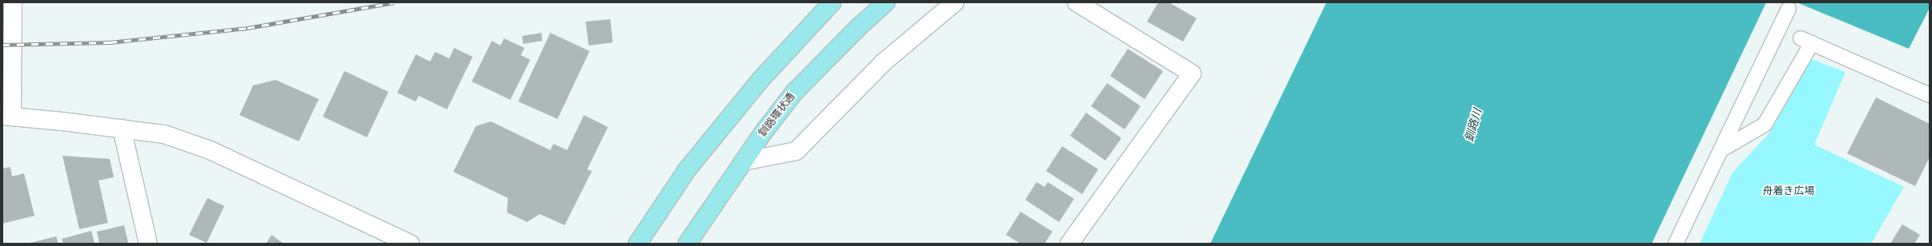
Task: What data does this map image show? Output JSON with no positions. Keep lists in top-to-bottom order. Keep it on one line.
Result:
{"streets":{"highway":["釧路環状通"]},"water":["釧路川"],"parks":["舟着き広場"]}
